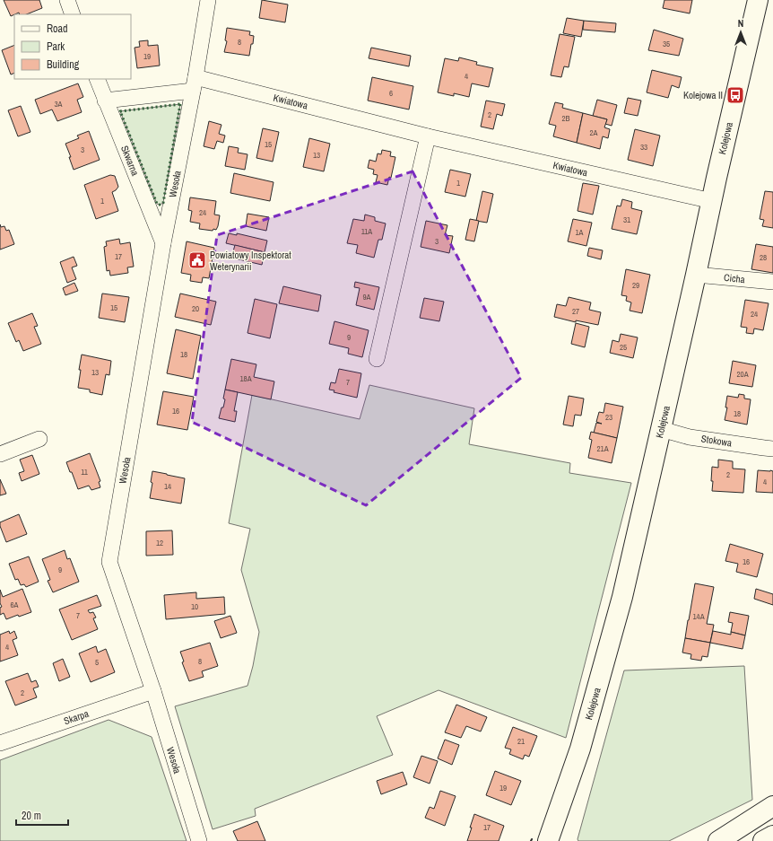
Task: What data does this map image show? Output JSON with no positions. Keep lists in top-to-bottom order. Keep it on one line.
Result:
{"streets":{"street":["Kwiatowa","Kolejowa","Skwarna","Wesoła","Cicha","Stokowa","Skarpa"]},"crossings":[["Kwiatowa","Kolejowa"],["Kwiatowa","Wesoła"],["Kolejowa","Cicha"],["Kolejowa","Stokowa"],["Skwarna","Wesoła"],["Wesoła","Skarpa"]],"places":{"bus stop":["Kolejowa II"],"public building":["Powiatowy Inspektorat Weterynarii"]},"house_numbers":["8","35","19","4","6","3A","2","2B","2A","15","33","3","13","1","1","24","31","11A","1A","3","17","28","29","9A","15","20","27","24","9","25","18","13","20A","18A","7","16","18","23","21A","11","2","4","14","12","16","9","6A","10","7","14A","4","8","5","2","21","19","17"],"legend":["Road","Park","Building"],"scale_bar":"20 m","north":"top"}
